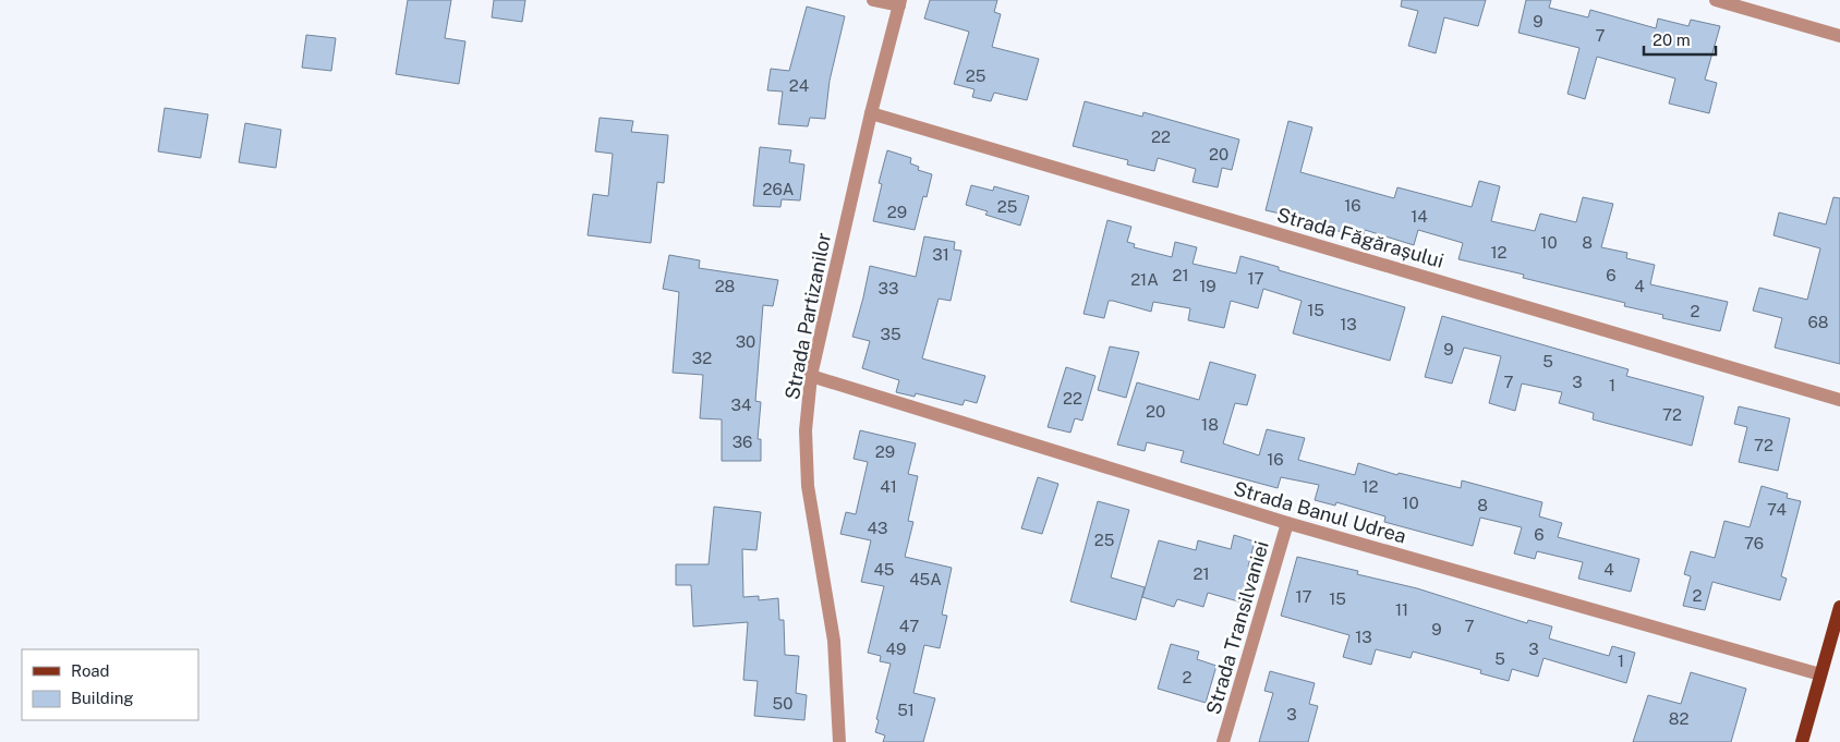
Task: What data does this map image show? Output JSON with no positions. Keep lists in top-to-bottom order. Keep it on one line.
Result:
{"streets":{"street":["Strada Făgărașului","Strada Partizanilor","Strada Banul Udrea","Strada Transilvaniei"]},"crossings":[["Strada Făgărașului","Strada Partizanilor"],["Strada Partizanilor","Strada Banul Udrea"],["Strada Banul Udrea","Strada Transilvaniei"]],"house_numbers":["9","7","25","24","22","20","26A","16","25","29","14","10","8","12","31","21","6","17","21A","28","19","4","33","15","2","68","13","35","30","9","32","5","7","3","1","22","34","20","72","18","36","72","29","16","41","12","10","8","74","43","6","25","76","45","4","21","45A","2","17","15","11","47","7","9","13","49","3","5","1","2","50","51","3","82"],"legend":["Road","Building"],"scale_bar":"20 m"}
